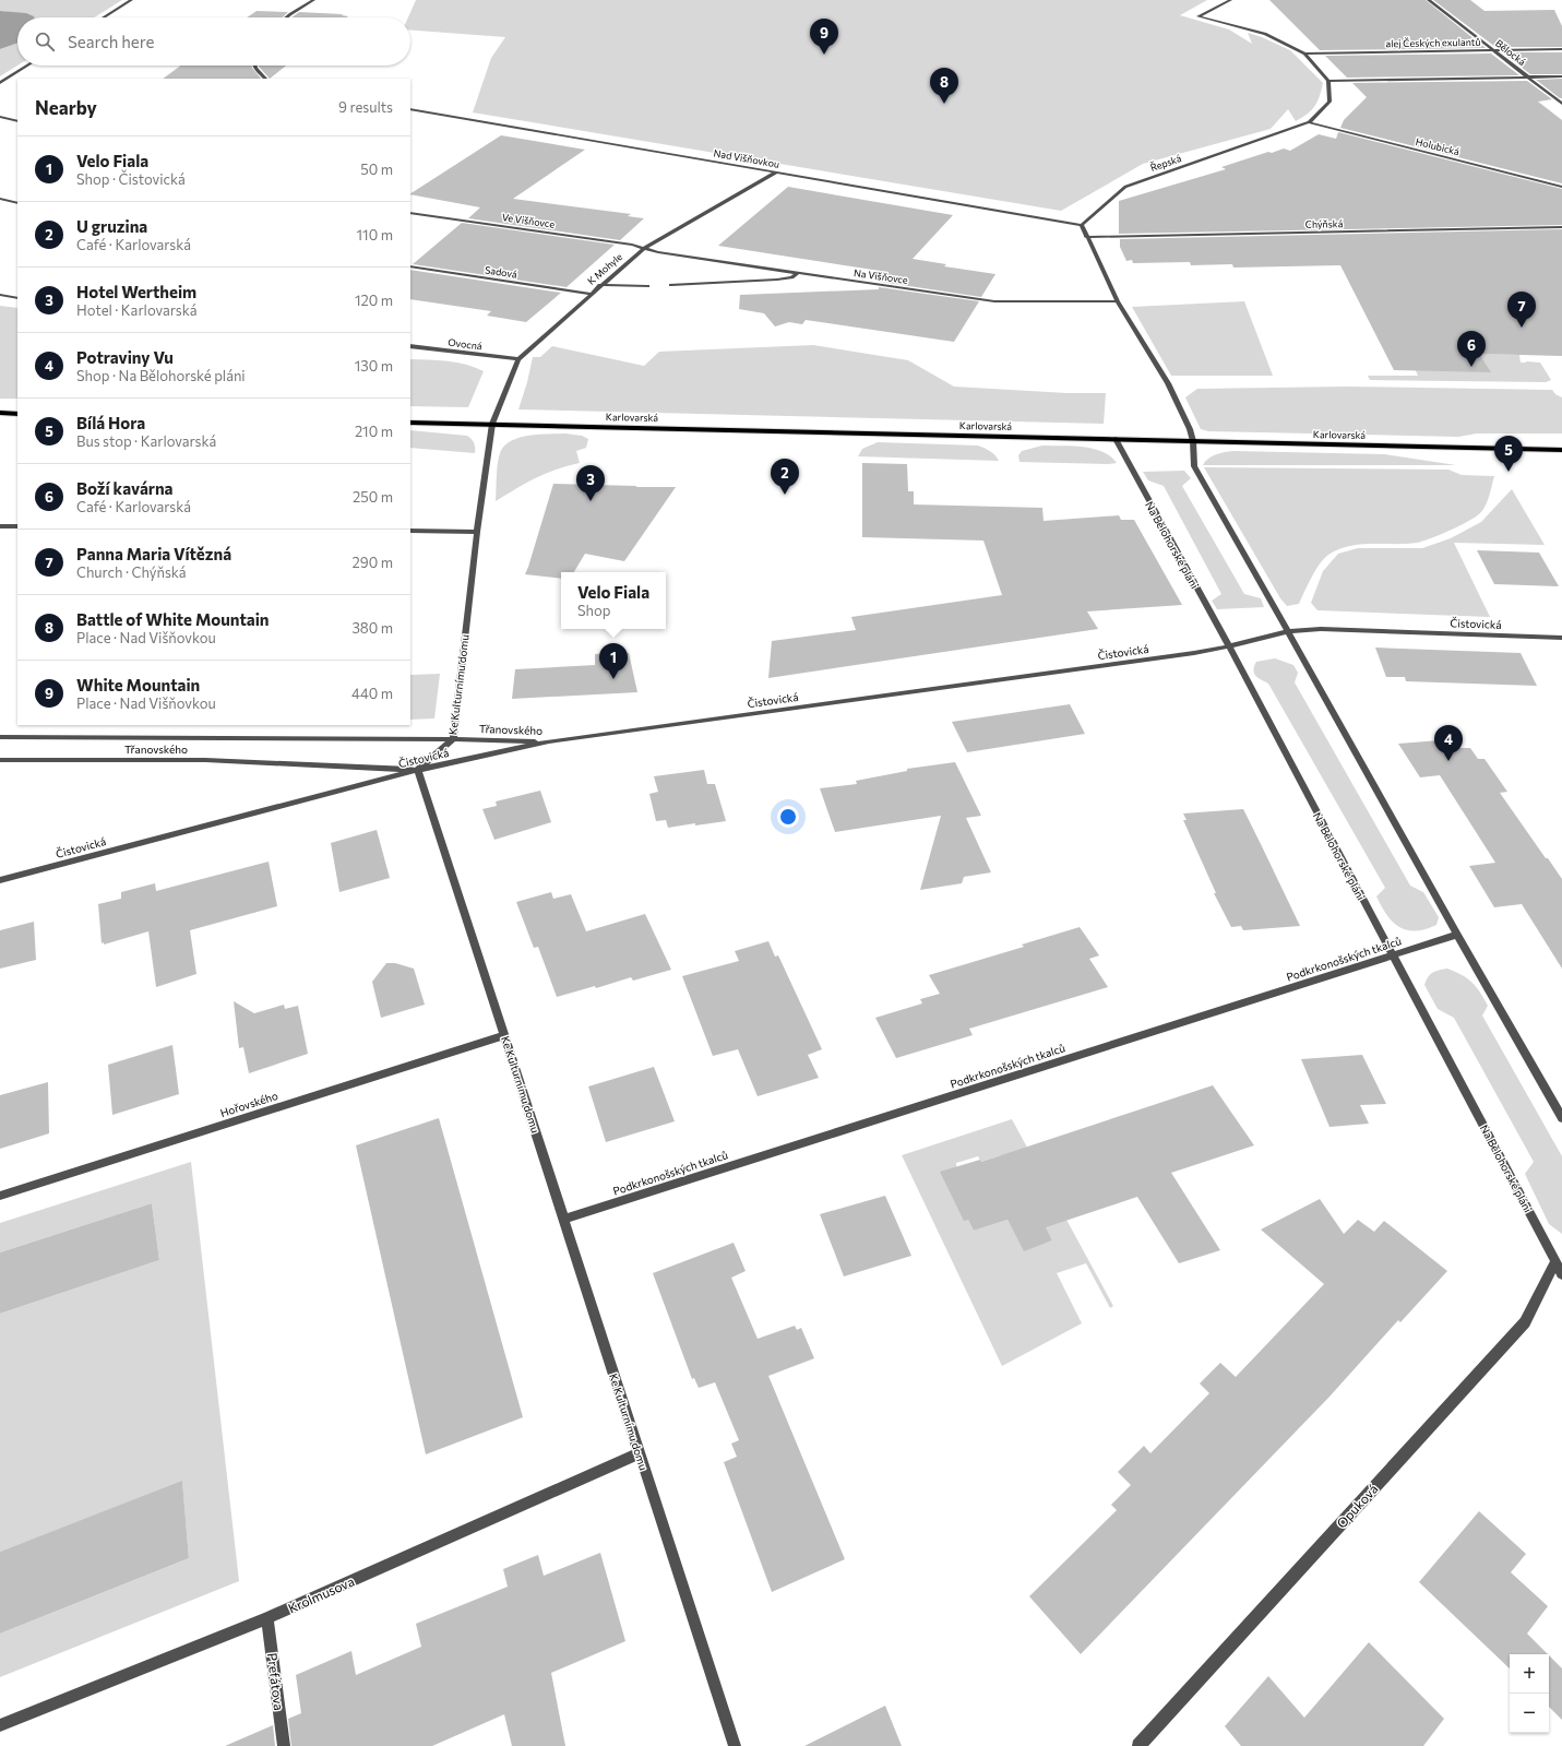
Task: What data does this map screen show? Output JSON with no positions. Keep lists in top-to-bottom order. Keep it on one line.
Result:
{"streets":{"main road":["Karlovarská"],"street":["alej Českých exulantů","Bělocká","Holubická","Nad Višňovkou","Řepská","Ve Višňovce","Chýňská","K Mohyle","Sadová","Na Višňovce","Ovocná","Na Bělohorské pláni","Čistovická","Ke Kulturnímu domu","Třanovského","Podkrkonošských tkalců","Hořovského","Opuková","Krolmusova","Prefátova"]},"crossings":[["alej Českých exulantů","Bělocká"],["Holubická","Řepská"],["Nad Višňovkou","Řepská"],["Nad Višňovkou","K Mohyle"],["Ve Višňovce","K Mohyle"],["Ve Višňovce","Na Višňovce"],["K Mohyle","Sadová"],["K Mohyle","Na Višňovce"],["K Mohyle","Ovocná"],["K Mohyle","Karlovarská"],["K Mohyle","Ke Kulturnímu domu"],["Karlovarská","Na Bělohorské pláni"],["Karlovarská","Ke Kulturnímu domu"],["Na Bělohorské pláni","Čistovická"],["Na Bělohorské pláni","Podkrkonošských tkalců"],["Na Bělohorské pláni","Opuková"],["Čistovická","Ke Kulturnímu domu"],["Čistovická","Třanovského"],["Ke Kulturnímu domu","Třanovského"],["Ke Kulturnímu domu","Podkrkonošských tkalců"],["Ke Kulturnímu domu","Hořovského"],["Ke Kulturnímu domu","Krolmusova"],["Krolmusova","Prefátova"]],"page":{"search":"Search here","pins":["9","8","7","6","5","2","3","1","4"],"heading":["Nearby","9 results"],"list":[{"mark":"1","name":"Velo Fiala","note":"Shop · Čistovická","value":"50 m"},{"mark":"2","name":"U gruzina","note":"Café · Karlovarská","value":"110 m"},{"mark":"3","name":"Hotel Wertheim","note":"Hotel · Karlovarská","value":"120 m"},{"mark":"4","name":"Potraviny Vu","note":"Shop · Na Bělohorské pláni","value":"130 m"},{"mark":"5","name":"Bílá Hora","note":"Bus stop · Karlovarská","value":"210 m"},{"mark":"6","name":"Boží kavárna","note":"Café · Karlovarská","value":"250 m"},{"mark":"7","name":"Panna Maria Vítězná","note":"Church · Chýňská","value":"290 m"},{"mark":"8","name":"Battle of White Mountain","note":"Place · Nad Višňovkou","value":"380 m"},{"mark":"9","name":"White Mountain","note":"Place · Nad Višňovkou","value":"440 m"}],"popup":["Velo Fiala","Shop"],"map_buttons":["+","−"]}}
